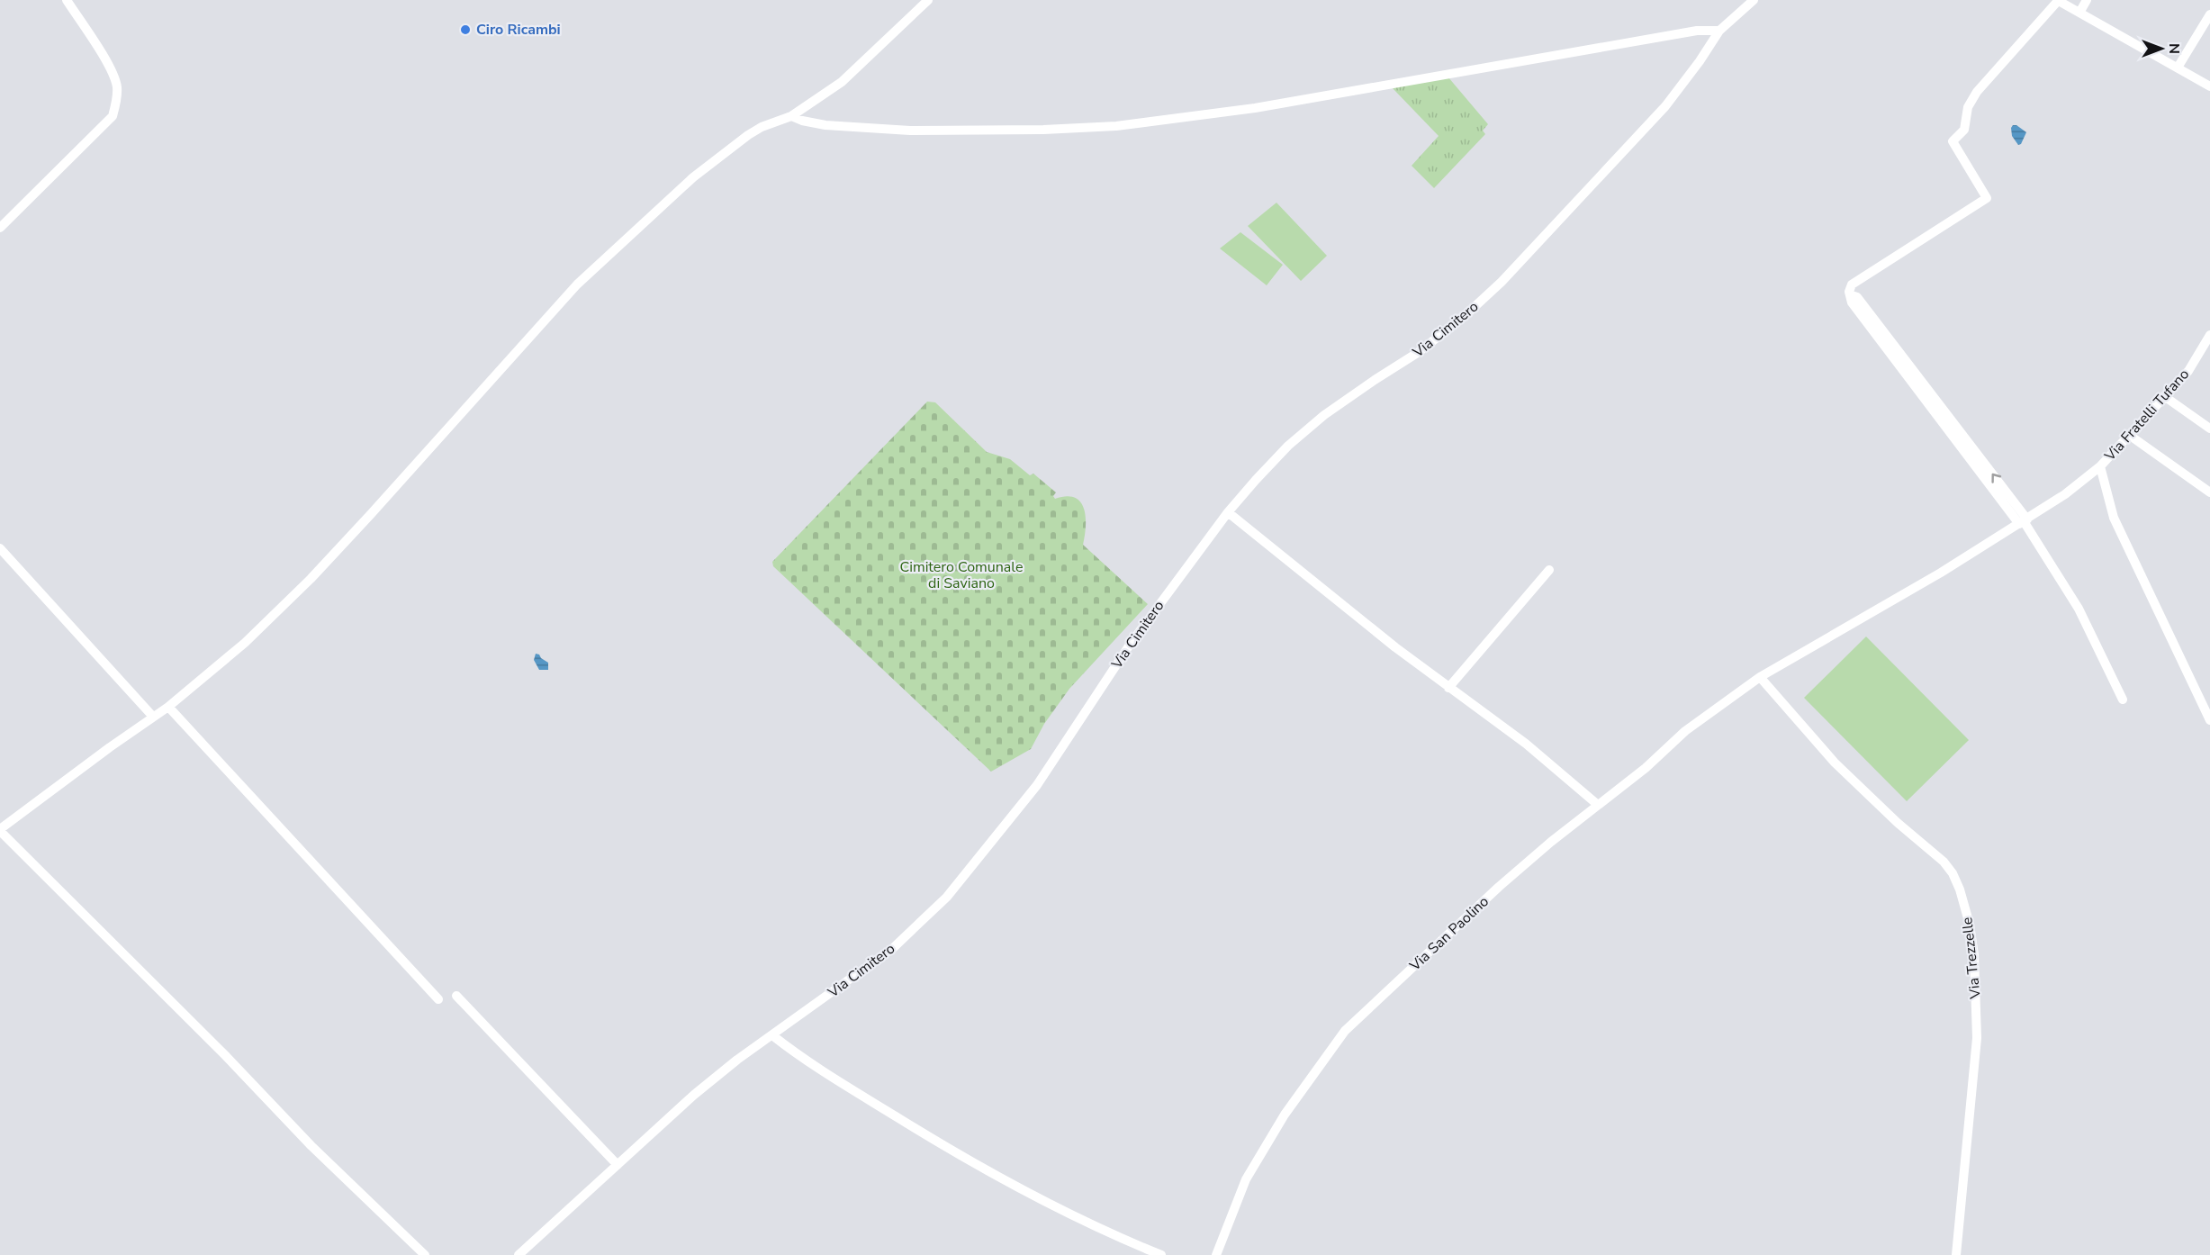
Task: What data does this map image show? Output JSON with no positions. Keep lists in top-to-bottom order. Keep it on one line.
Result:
{"streets":{"street":["Via Cimitero","Via Fratelli Tufano","Via San Paolino","Via Trezzelle"]},"crossings":[["Via Fratelli Tufano","Via San Paolino"],["Via San Paolino","Via Trezzelle"]],"parks":["Cimitero Comunale di Saviano"],"places":["Ciro Ricambi"],"north":"right"}
